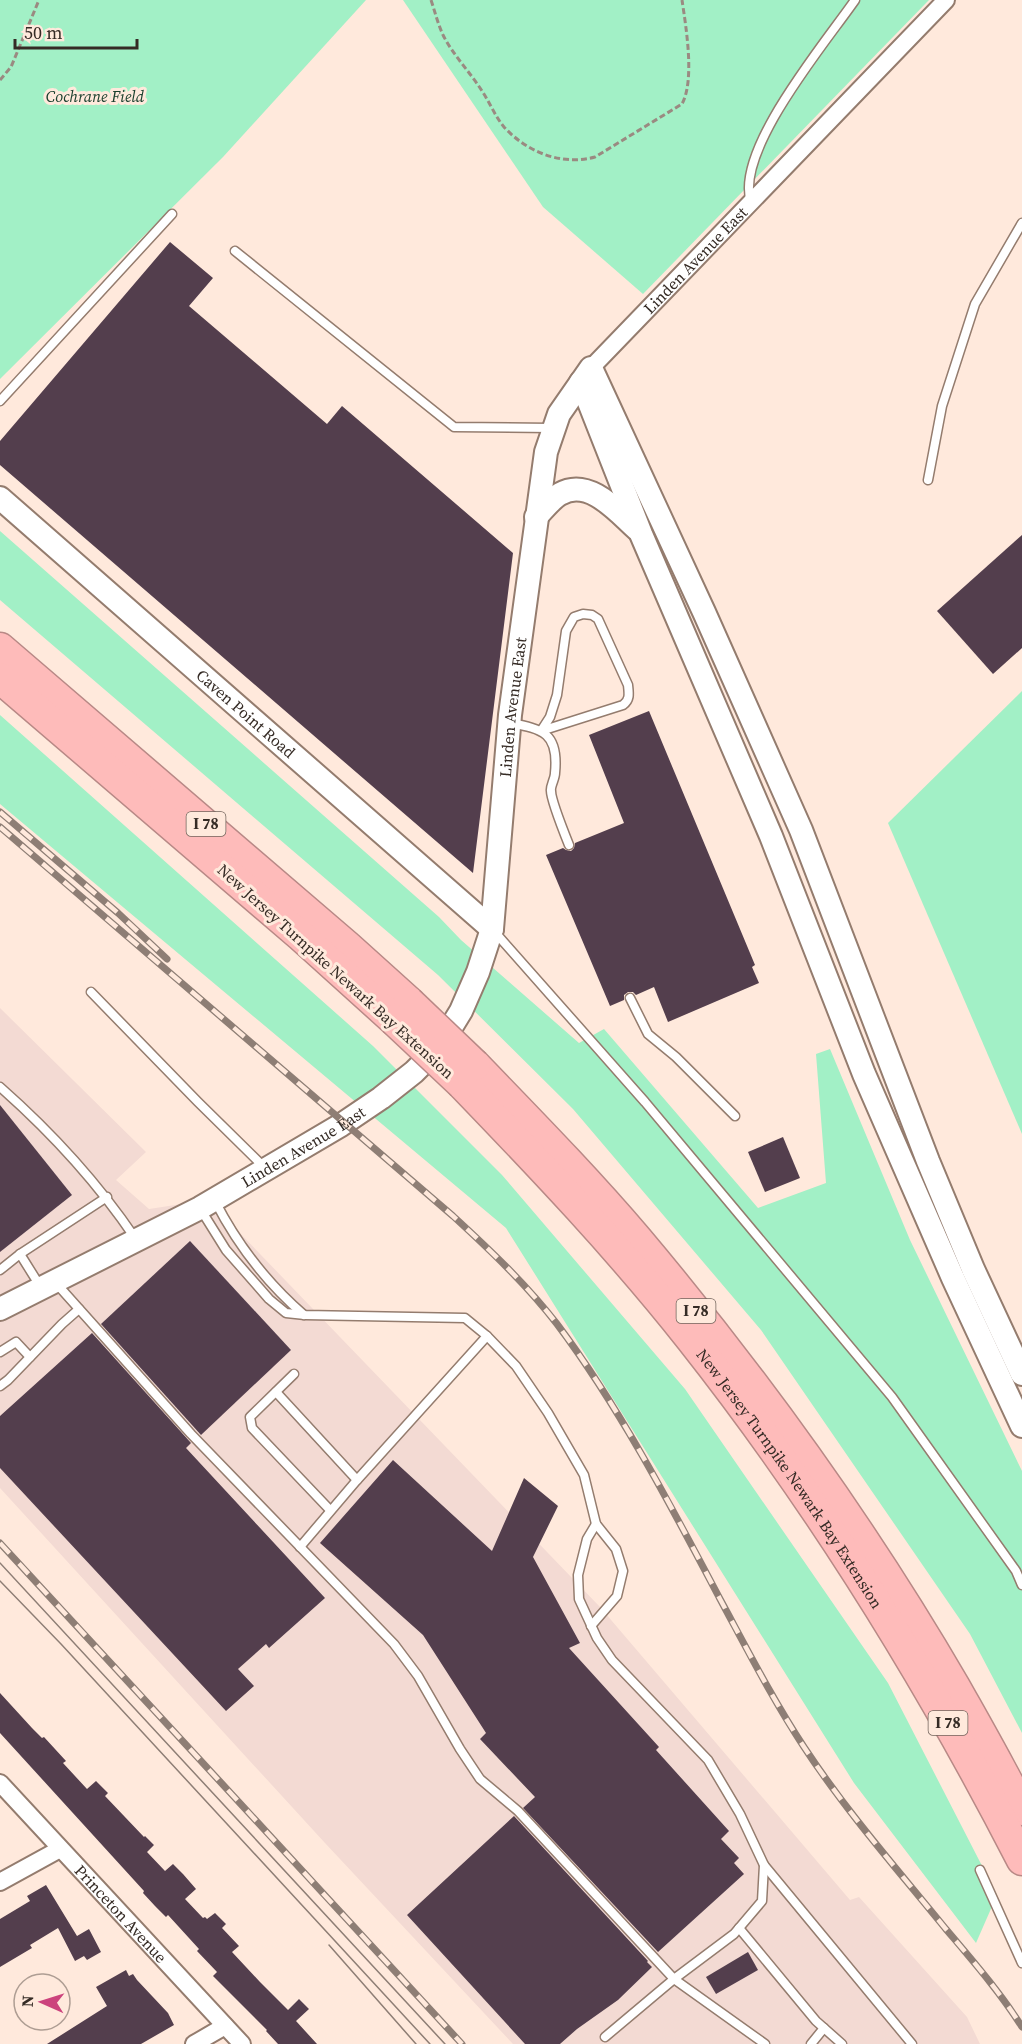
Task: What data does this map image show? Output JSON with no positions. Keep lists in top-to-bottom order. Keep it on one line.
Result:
{"streets":{"highway":["I 78","New Jersey Turnpike Newark Bay Extension"],"street":["Linden Avenue East","Caven Point Road","Princeton Avenue"]},"crossings":[["Linden Avenue East","Caven Point Road"]],"parks":["Cochrane Field"],"scale_bar":"50 m","north":"left"}
